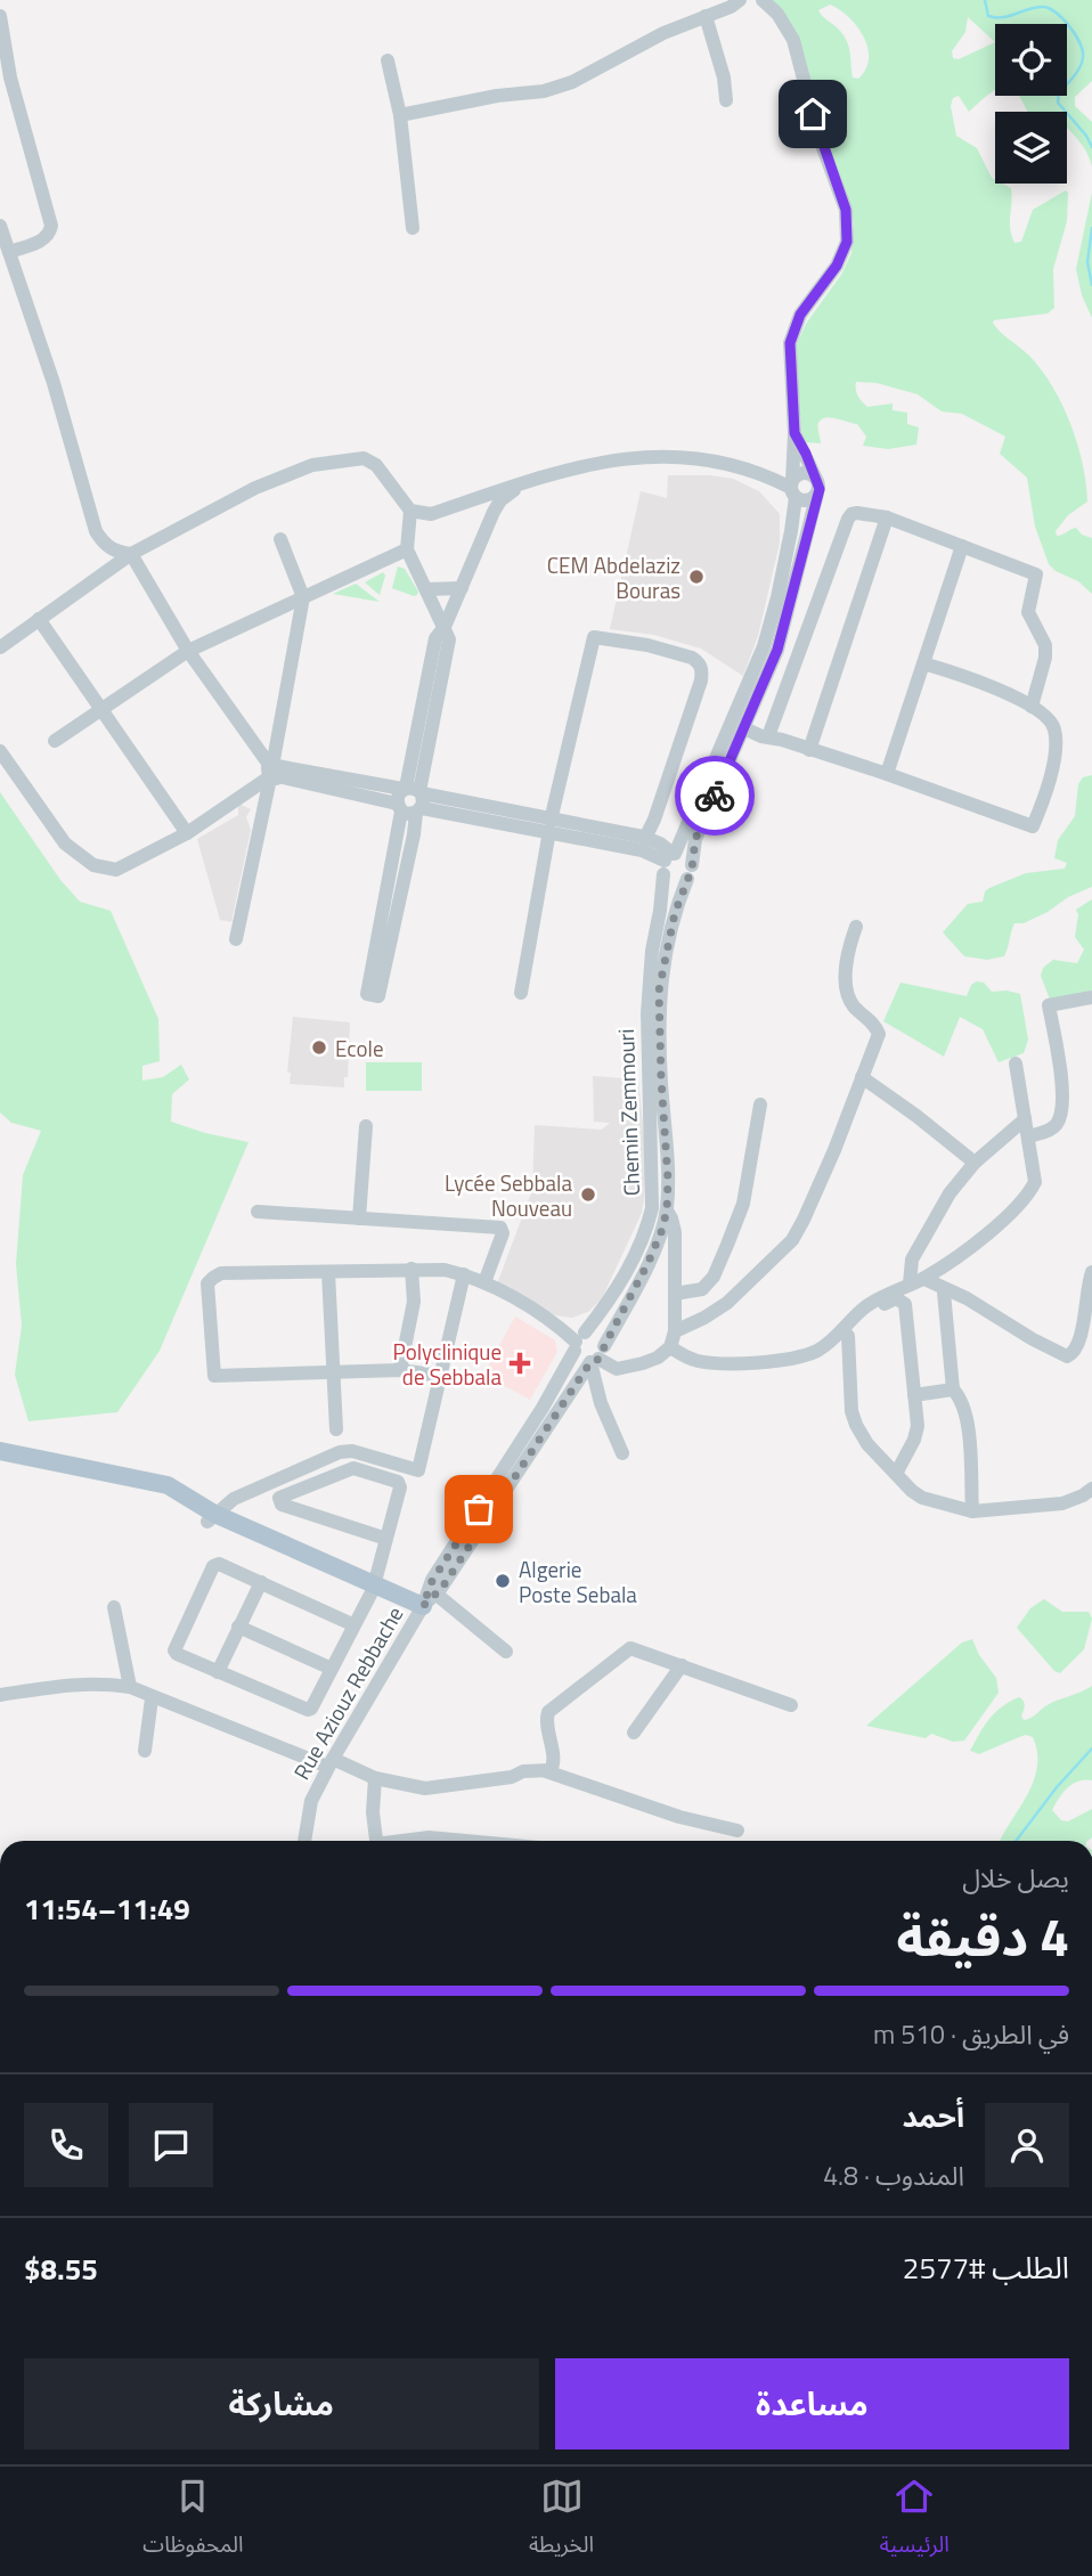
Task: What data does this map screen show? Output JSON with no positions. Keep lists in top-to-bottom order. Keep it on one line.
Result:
{"streets":{"street":["Chemin Zemmouri","Rue Aziouz Rebbache"]},"crossings":[["Chemin Zemmouri","Rue Aziouz Rebbache"]],"places":{"other":["CEM Abdelaziz Bouras","Ecole","Lycée Sebbala Nouveau","Algerie Poste Sebala"],"health":["Polyclinique de Sebbala"]},"page":{"heading":["4 دقيقة","يصل خلال","11:49–11:54"],"panel":["أحمد","المندوب · 4.8","الطلب #2577","$8.55"],"bar":"في الطريق · 510 m","buttons":["مساعدة","مشاركة"],"tabs":["الرئيسية","الخريطة","المحفوظات"]}}
